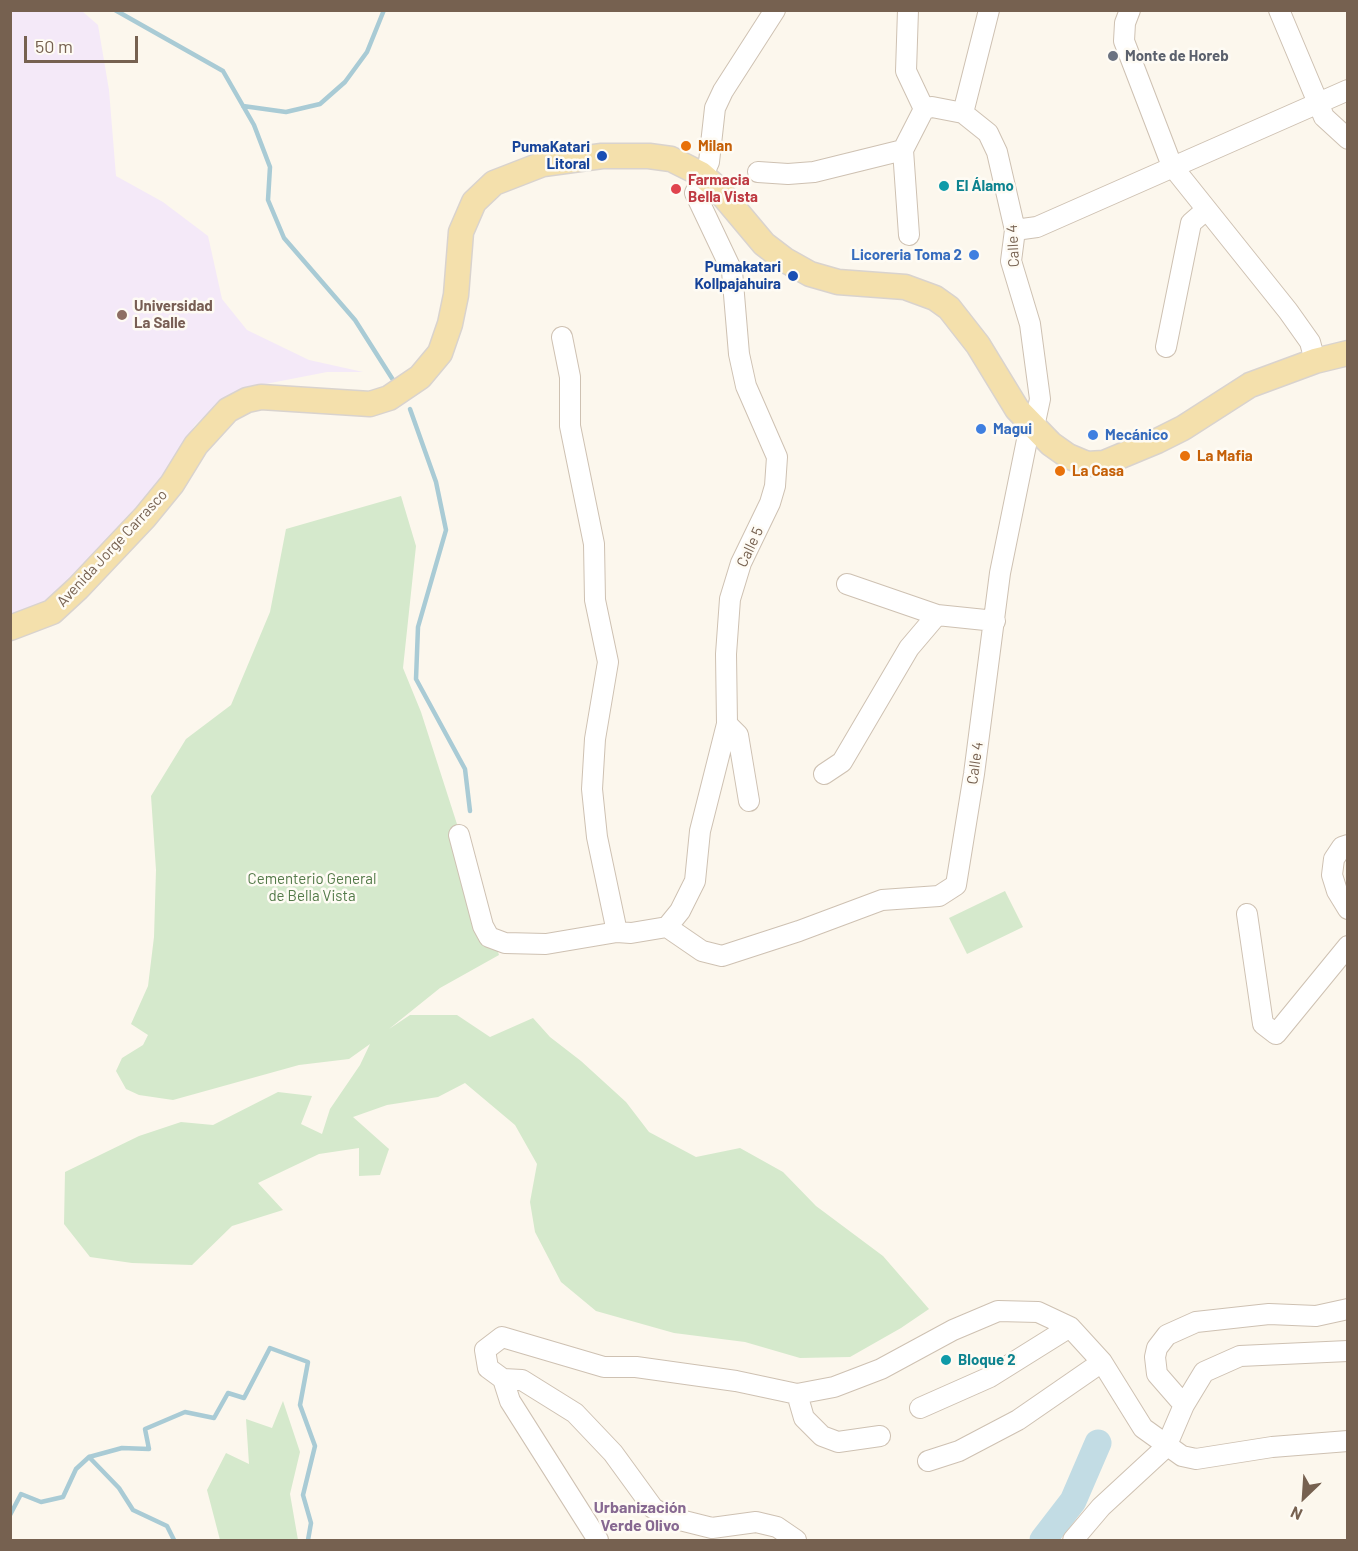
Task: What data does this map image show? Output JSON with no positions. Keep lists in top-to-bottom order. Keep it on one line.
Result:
{"streets":{"main road":["Avenida Jorge Carrasco"],"street":["Calle 4","Calle 5"]},"crossings":[["Calle 4","Calle 5"],["Calle 4","Avenida Jorge Carrasco"],["Calle 5","Avenida Jorge Carrasco"]],"districts":["Urbanización Verde Olivo"],"parks":["Cementerio General de Bella Vista"],"places":["Monte de Horeb","Milan","PumaKatari Litoral","El Álamo","Farmacia Bella Vista","Licoreria Toma 2","Pumakatari Kollpajahuira","Universidad La Salle","Magui","Mecánico","La Mafia","La Casa","Bloque 2"],"scale_bar":"50 m","north":"bottom left"}
